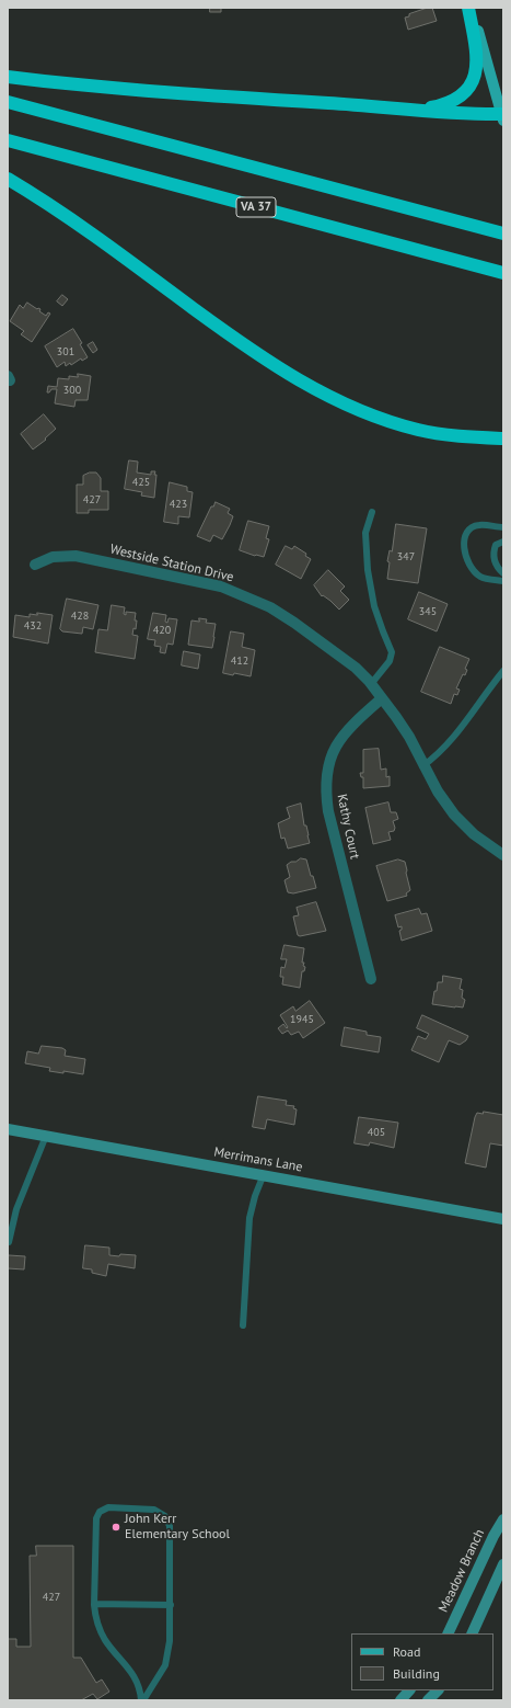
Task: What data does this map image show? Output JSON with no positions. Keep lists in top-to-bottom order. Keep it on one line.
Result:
{"streets":{"highway":["VA 37"],"main road":["Merrimans Lane","Meadow Branch"],"street":["Westside Station Drive","Kathy Court"]},"crossings":[["Westside Station Drive","Kathy Court"]],"places":["John Kerr Elementary School"],"house_numbers":["301","300","425","427","423","347","345","428","432","420","412","1945","405","427"],"legend":["Road","Building"]}
